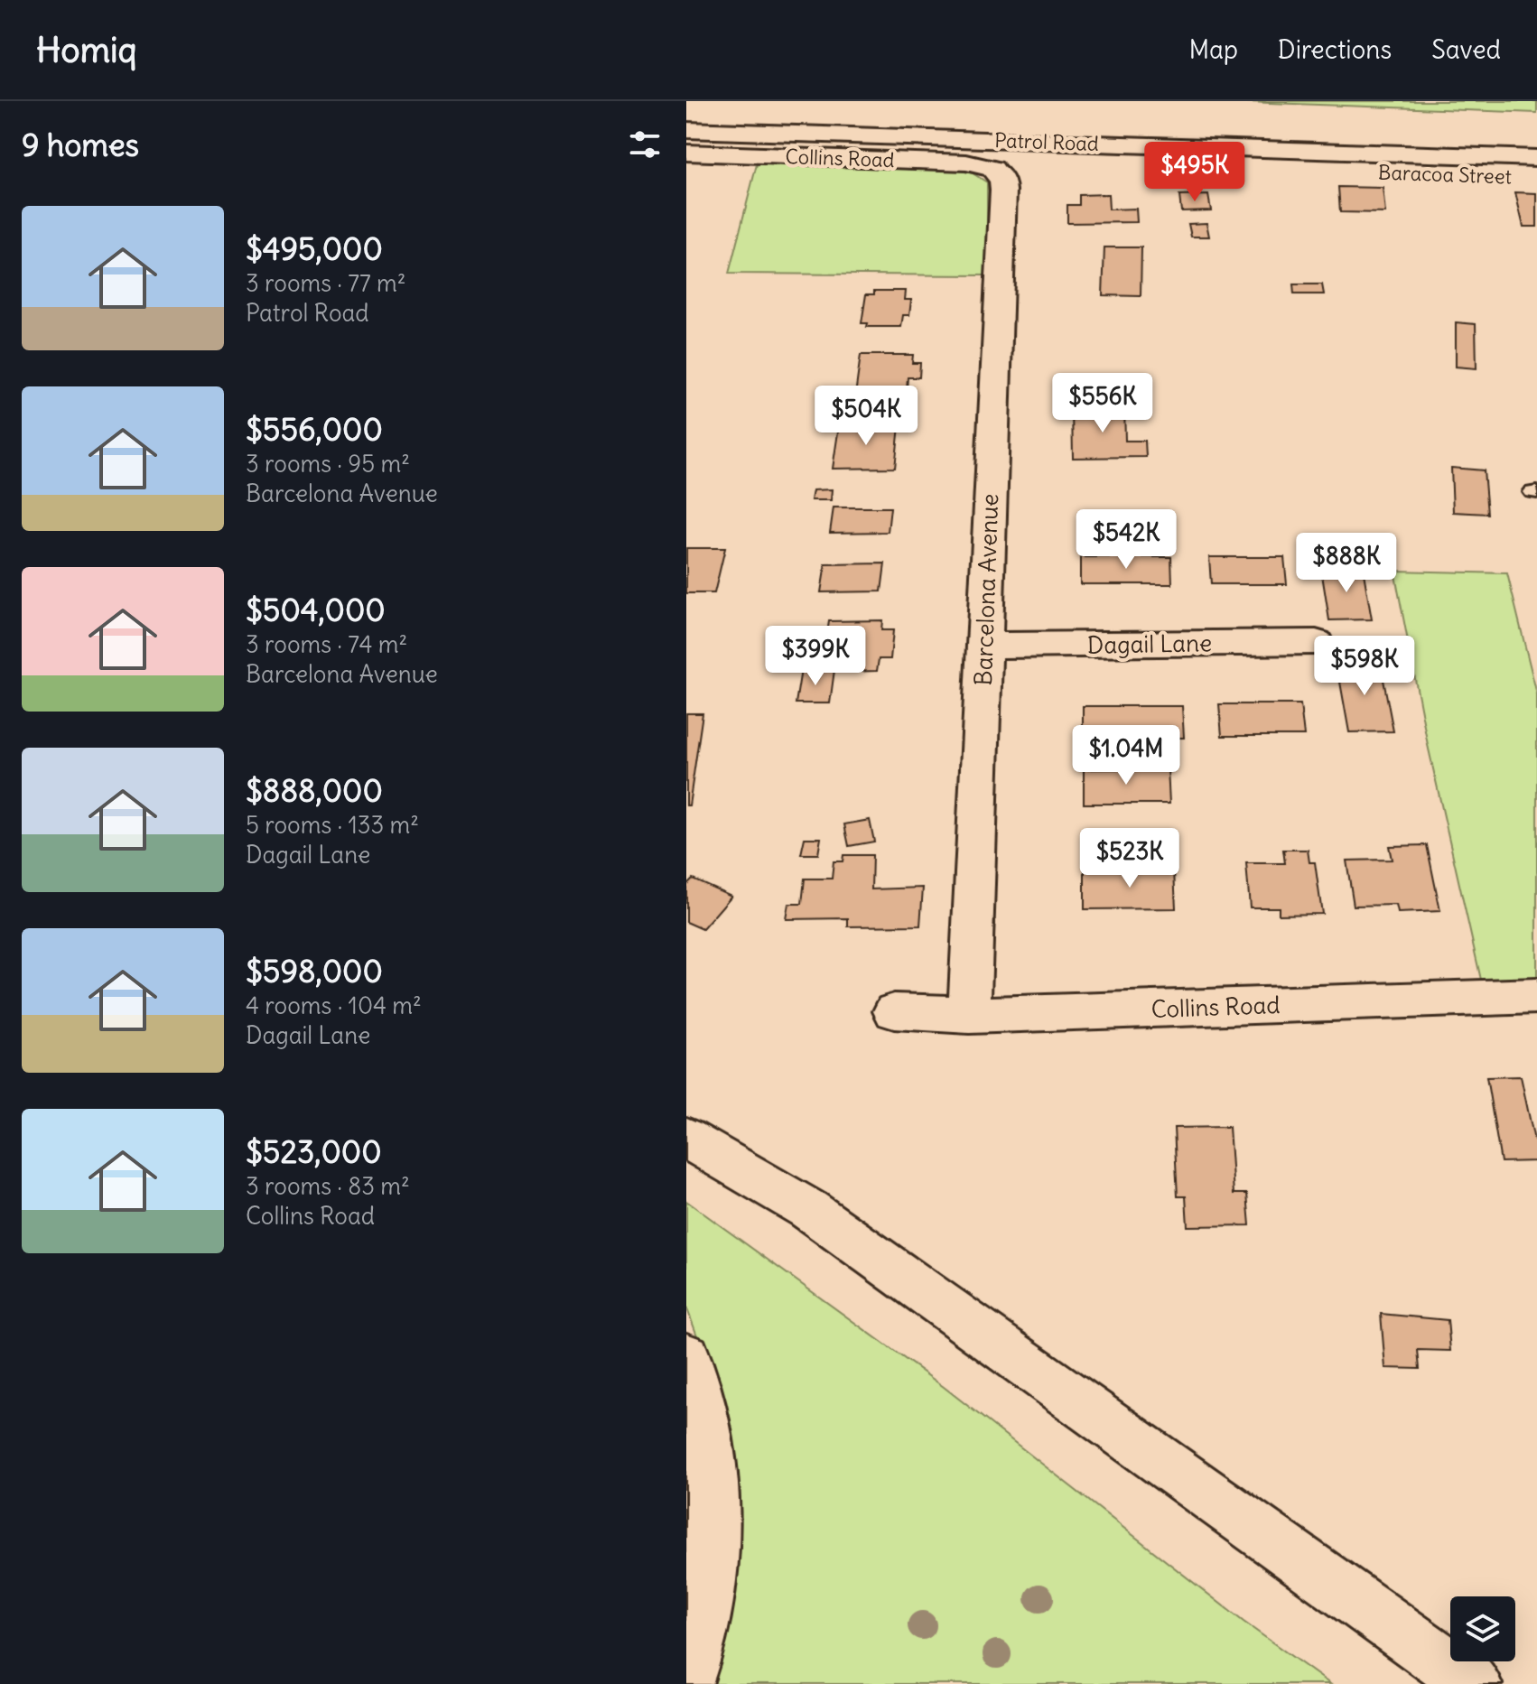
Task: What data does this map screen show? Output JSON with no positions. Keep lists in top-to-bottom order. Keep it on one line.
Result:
{"streets":{"main road":["Patrol Road","Collins Road","Baracoa Street","Barcelona Avenue","Dagail Lane"]},"crossings":[["Collins Road","Barcelona Avenue"],["Barcelona Avenue","Dagail Lane"]],"page":{"header":"Homiq","nav":["Map","Directions","Saved"],"heading":"9 homes","price":["$495K","$556K","$504K","$542K","$888K","$399K","$598K","$1.04M","$523K"],"list":[{"name":"$495,000","note":"3 rooms · 77 m² · Patrol Road"},{"name":"$556,000","note":"3 rooms · 95 m² · Barcelona Avenue"},{"name":"$504,000","note":"3 rooms · 74 m² · Barcelona Avenue"},{"name":"$888,000","note":"5 rooms · 133 m² · Dagail Lane"},{"name":"$598,000","note":"4 rooms · 104 m² · Dagail Lane"},{"name":"$523,000","note":"3 rooms · 83 m² · Collins Road"}]}}
